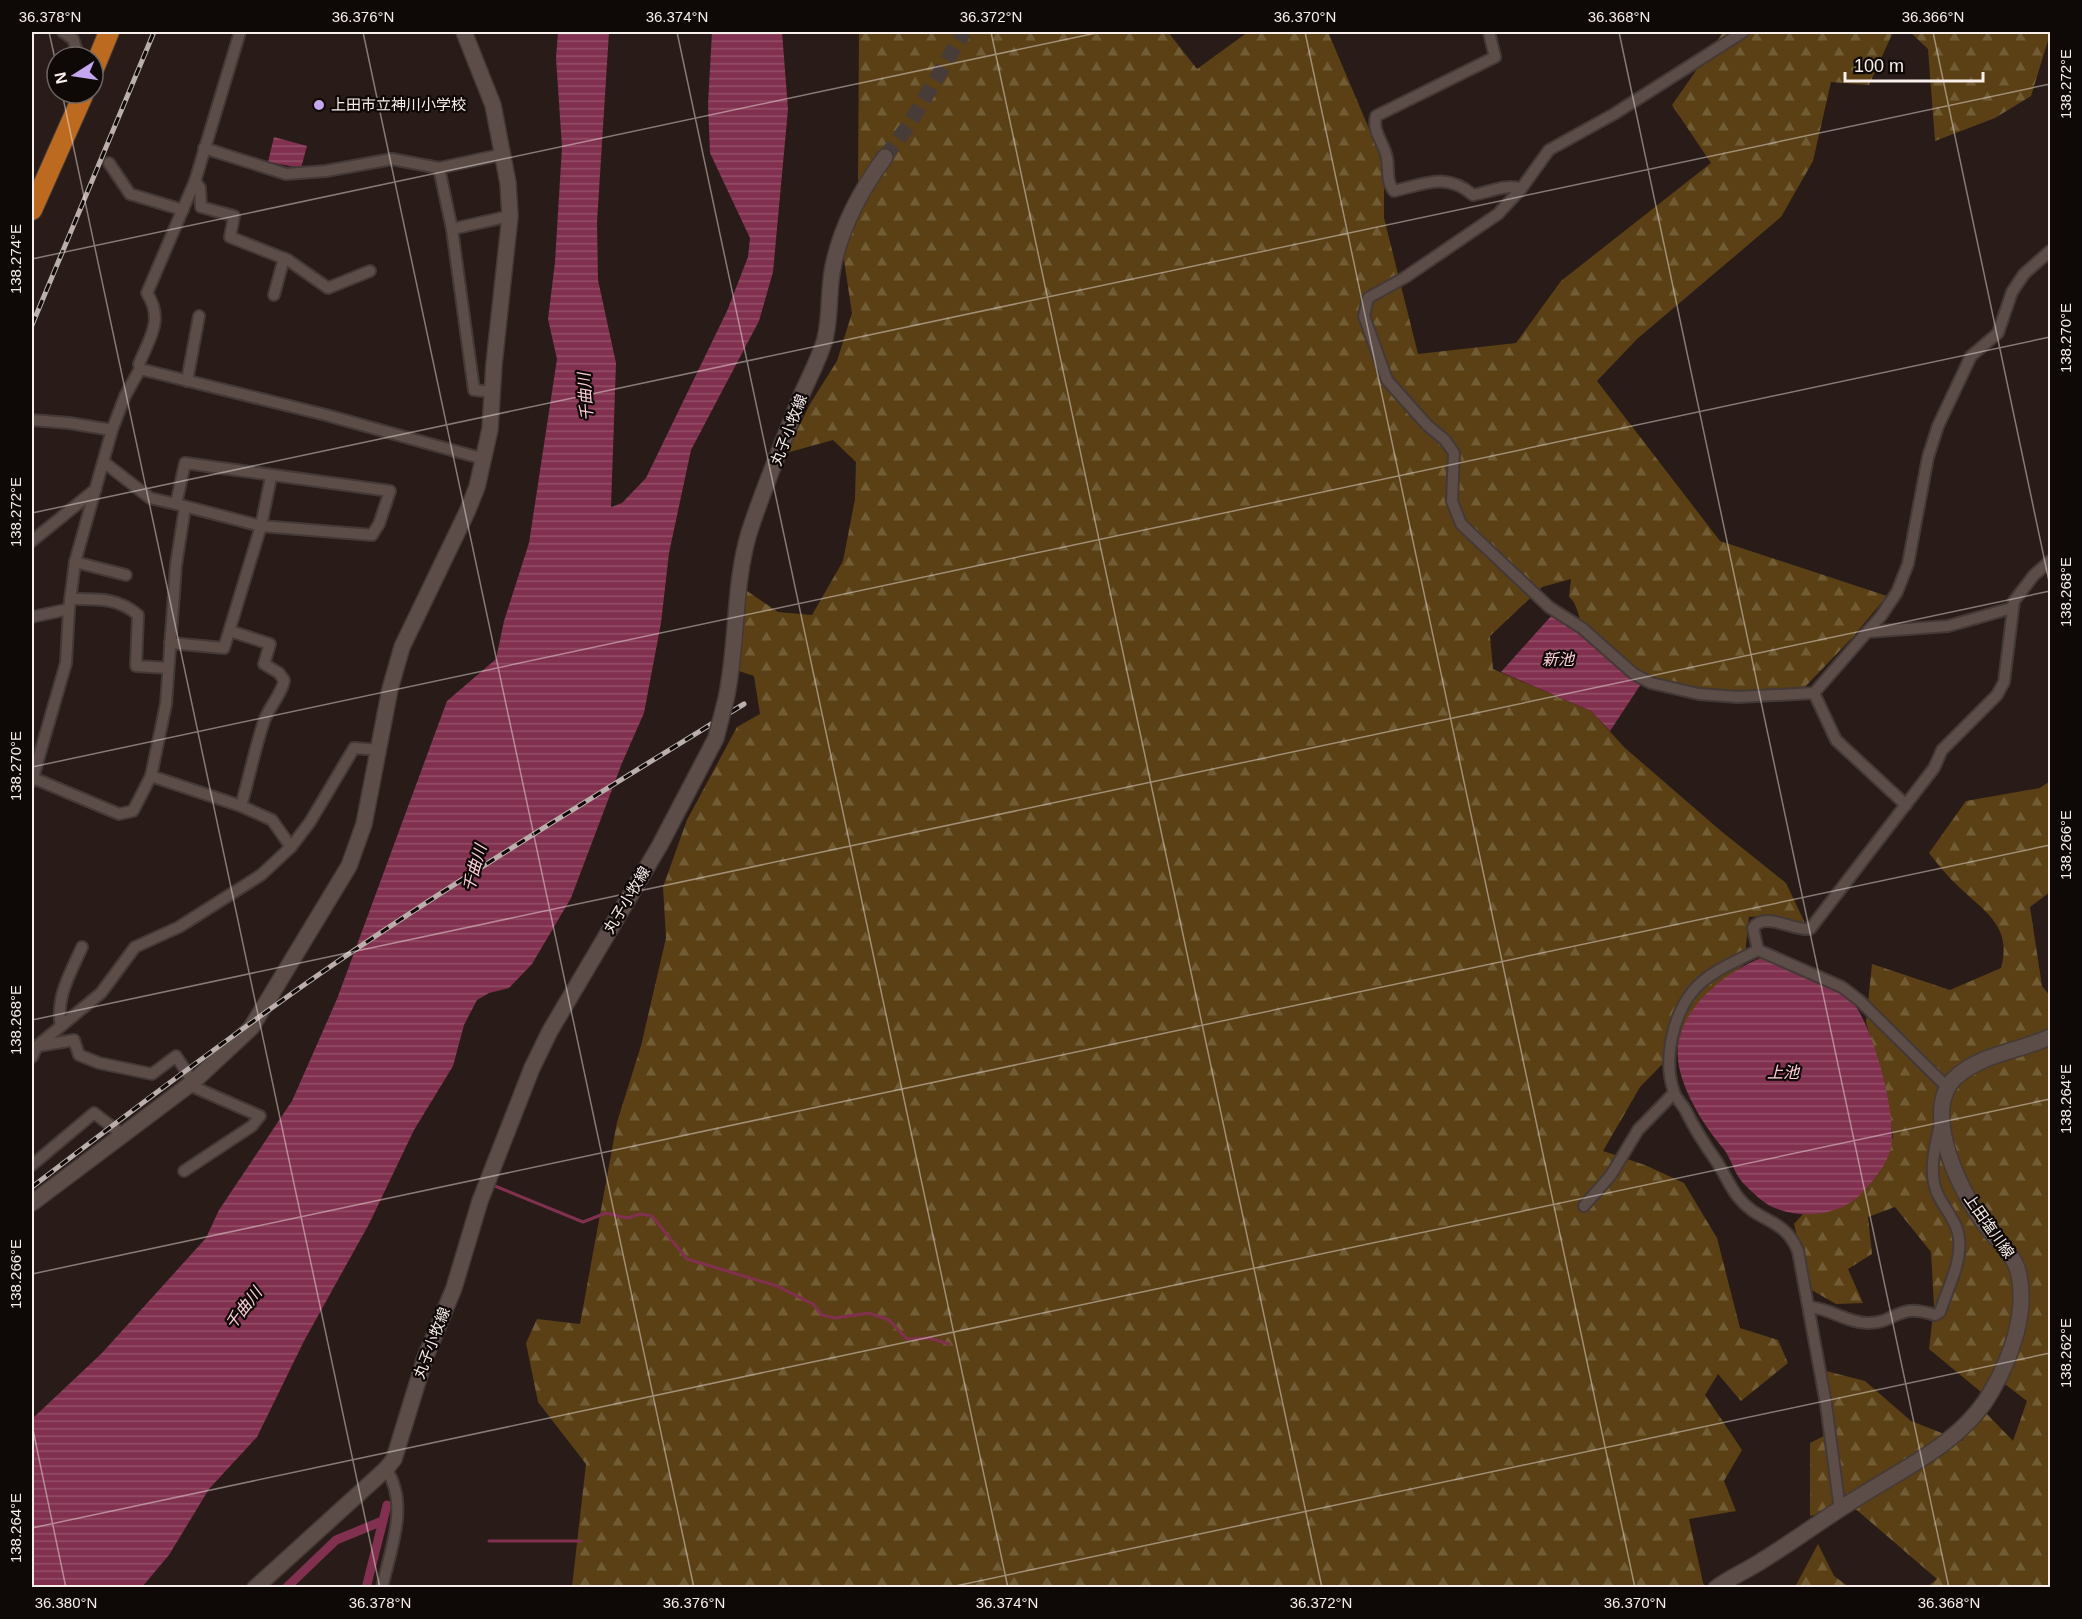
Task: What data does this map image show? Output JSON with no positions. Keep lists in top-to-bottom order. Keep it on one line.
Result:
{"streets":{"street":["丸子小牧線","上田塩川線"]},"water":["千曲川","新池","上池"],"places":["上田市立神川小学校"],"scale_bar":"100 m","north":"left","coordinates":["36.378°N","36.376°N","36.374°N","36.372°N","36.370°N","36.368°N","36.366°N","138.272°E","138.274°E","138.270°E","138.268°E","138.266°E","138.264°E","138.262°E","36.380°N"]}
